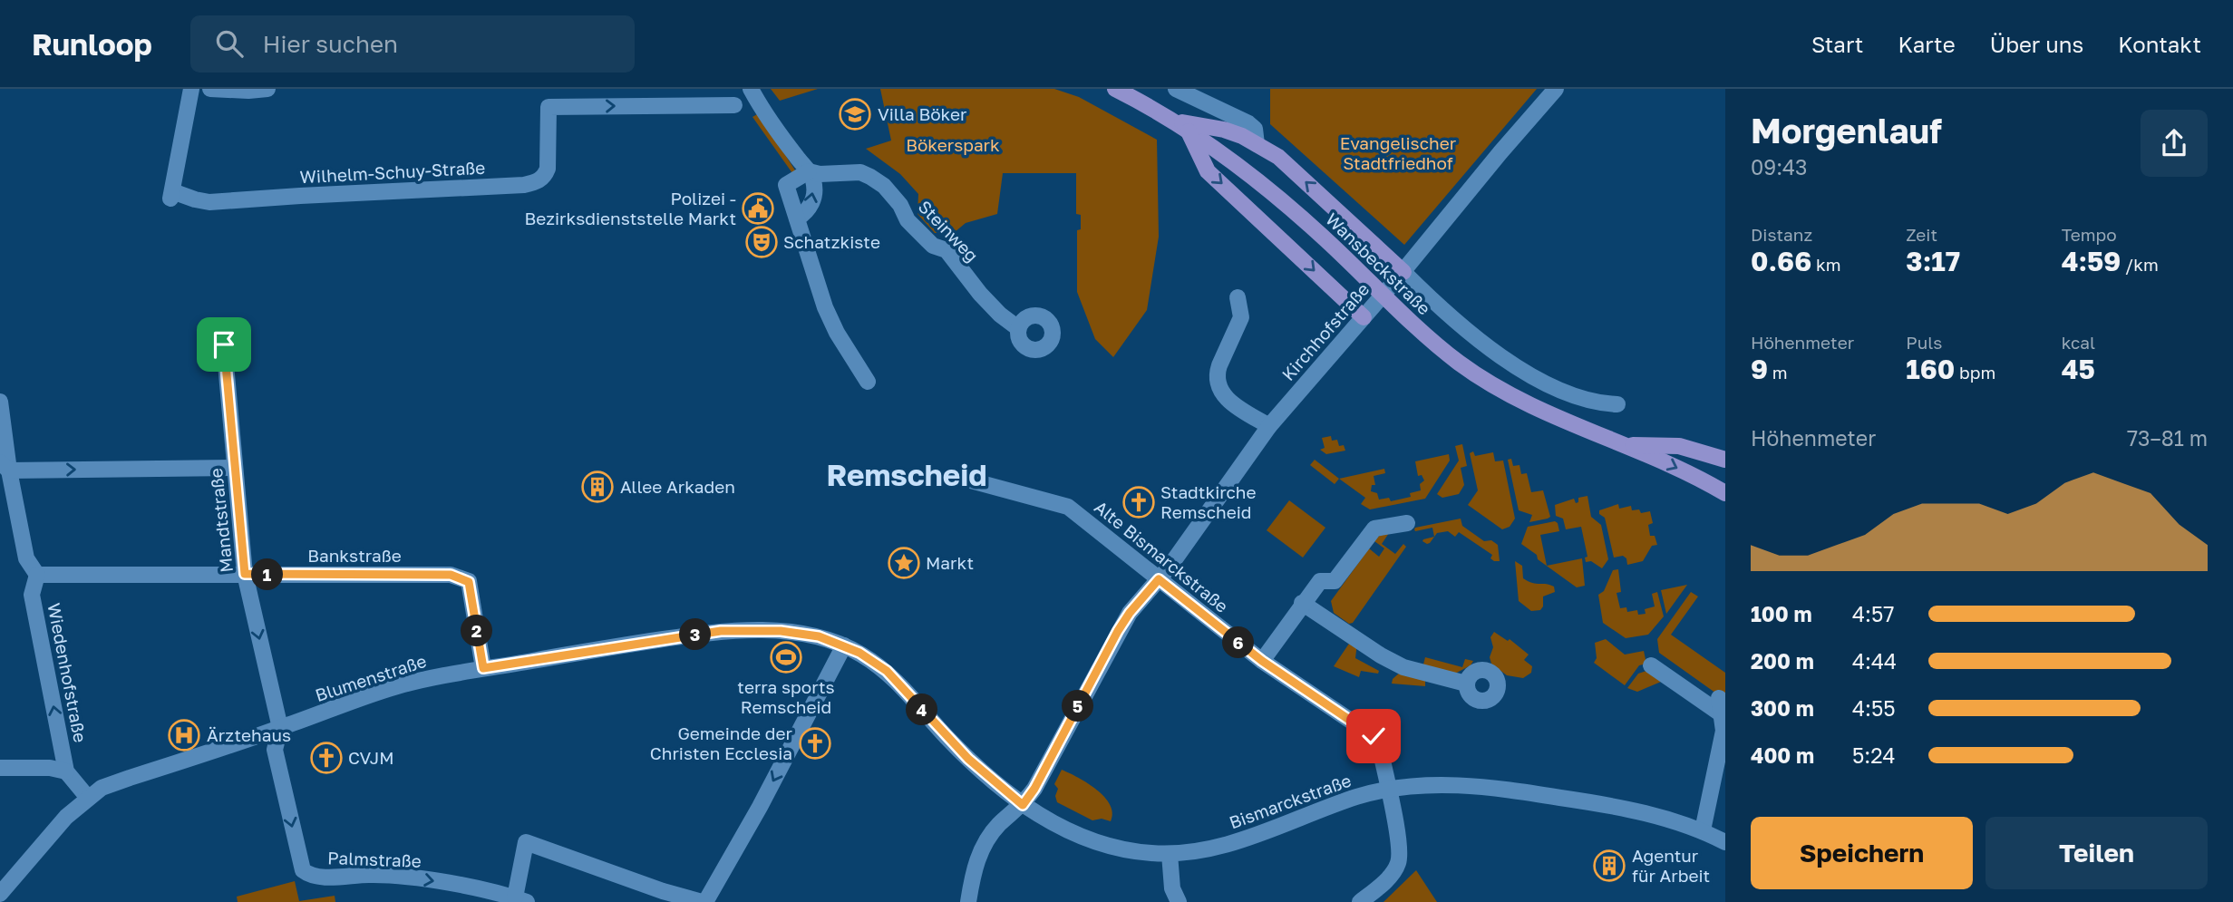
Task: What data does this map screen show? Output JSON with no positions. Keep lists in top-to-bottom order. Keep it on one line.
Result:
{"streets":{"main road":["Wansbeckstraße"],"street":["Wilhelm-Schuy-Straße","Steinweg","Kirchhofstraße","Mandtstraße","Bankstraße","Alte Bismarckstraße","Wiedenhofstraße","Blumenstraße","Bismarckstraße","Palmstraße"]},"crossings":[["Kirchhofstraße","Alte Bismarckstraße"],["Kirchhofstraße","Bismarckstraße"],["Mandtstraße","Bankstraße"],["Mandtstraße","Blumenstraße"],["Mandtstraße","Palmstraße"],["Bankstraße","Wiedenhofstraße"],["Bankstraße","Blumenstraße"],["Alte Bismarckstraße","Bismarckstraße"],["Wiedenhofstraße","Blumenstraße"],["Blumenstraße","Palmstraße"]],"one_way":["Mandtstraße","Wiedenhofstraße","Palmstraße"],"districts":["Remscheid"],"parks":["Evangelischer Stadtfriedhof","Bökerspark"],"places":{"school or university":["Villa Böker"],"public building":["Polizei - Bezirksdienststelle Markt"],"theatre":["Schatzkiste"],"building":["Allee Arkaden","Agentur für Arbeit"],"church":["Stadtkirche Remscheid","Gemeinde der Christen Ecclesia","CVJM"],"place":["Markt"],"sports":["terra sports Remscheid"],"hospital":["Ärztehaus"]},"page":{"header":"Runloop","search":"Hier suchen","nav":["Start","Karte","Über uns","Kontakt"],"heading":["Morgenlauf","09:43"],"stats":[["Distanz","0.66 km"],["Zeit","3:17"],["Tempo","4:59 /km"],["Höhenmeter","9 m"],["Puls","160 bpm"],["kcal","45"]],"chart":["Höhenmeter","73–81 m"],"pins":["1","2","3","6","5","4"],"list":[{"name":"100 m","note":"4:57"},{"name":"200 m","note":"4:44"},{"name":"300 m","note":"4:55"},{"name":"400 m","note":"5:24"}],"buttons":["Speichern","Teilen"]}}
